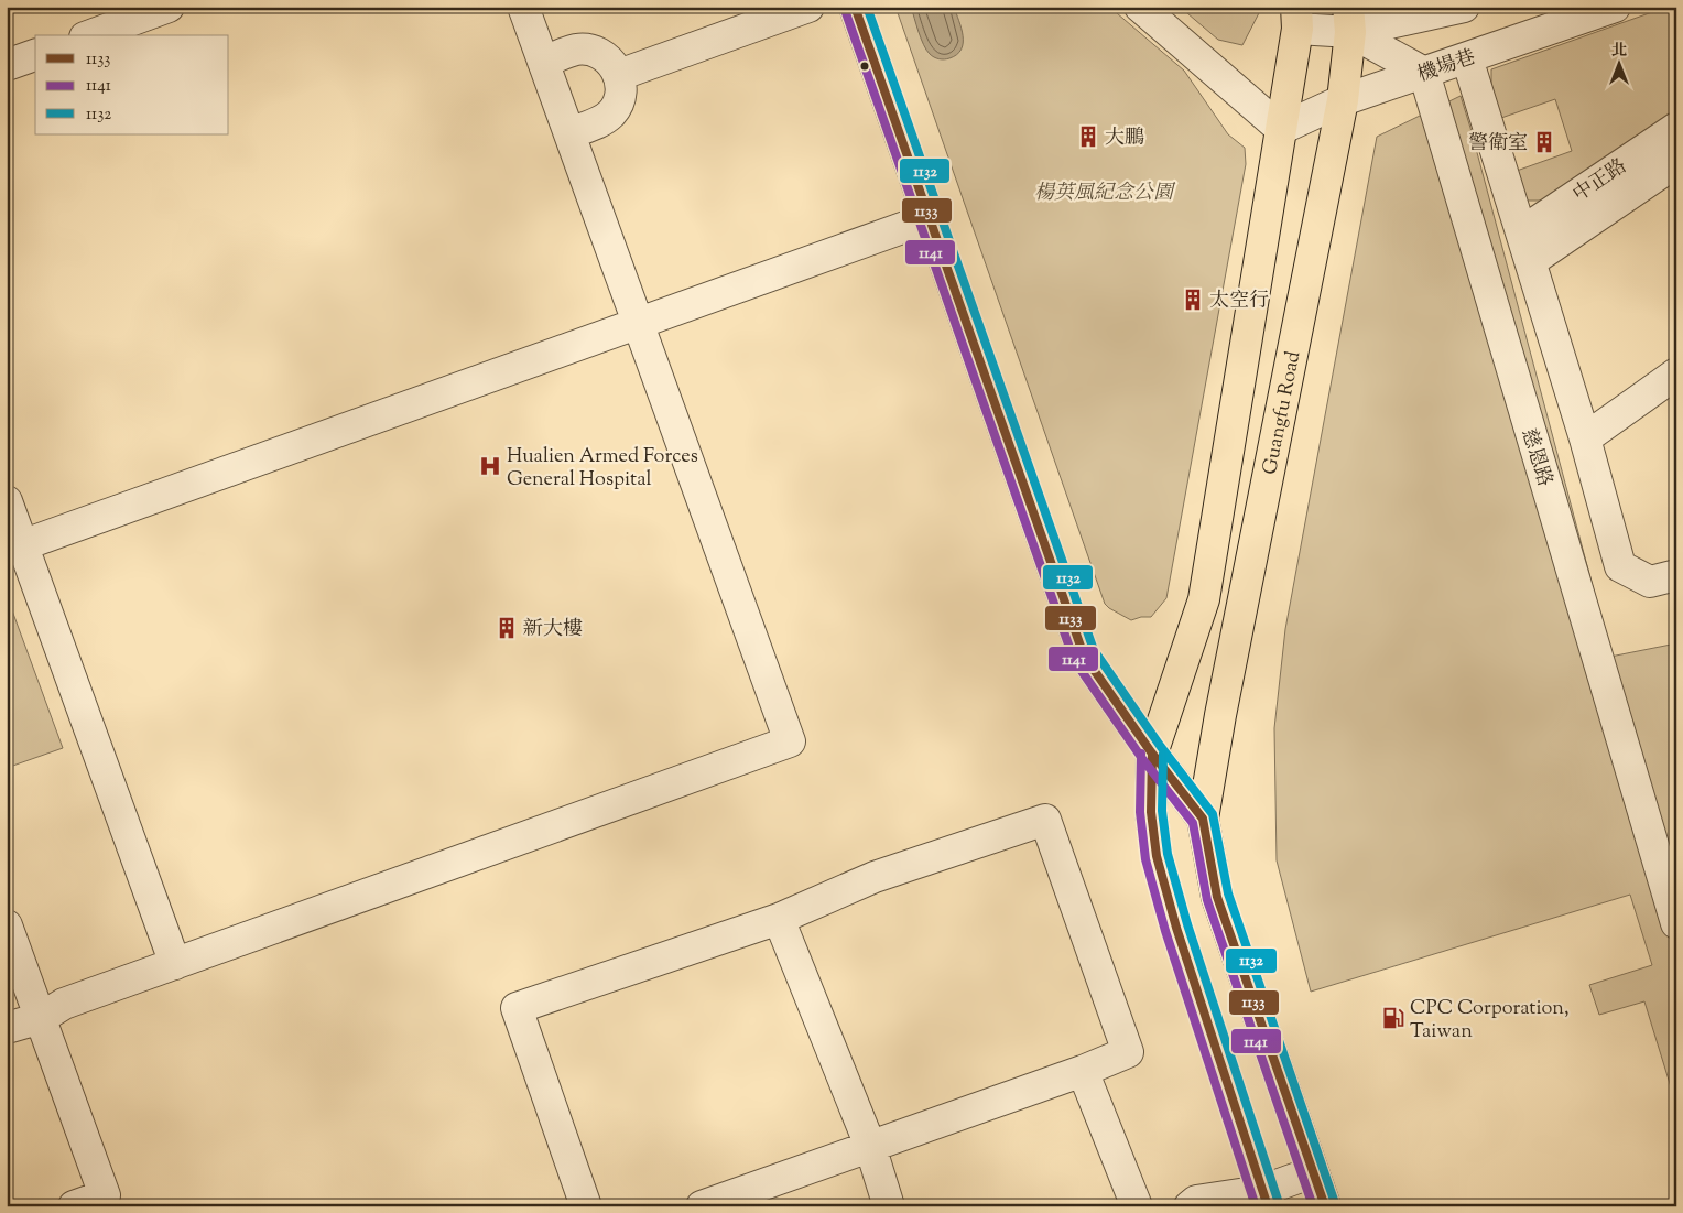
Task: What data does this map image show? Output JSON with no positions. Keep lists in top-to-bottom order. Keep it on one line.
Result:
{"streets":{"main road":["Guangfu Road"],"street":["機場巷","中正路","慈恩路"]},"crossings":[["機場巷","Guangfu Road"],["機場巷","慈恩路"]],"parks":["楊英風紀念公園"],"places":{"building":["大鵬","警衛室","太空行","新大樓"],"hospital":["Hualien Armed Forces General Hospital"],"fuel station":["CPC Corporation, Taiwan"]},"lines":["transit line 1133","transit line 1132","transit line 1141"],"legend":["1133","1141","1132"],"north":"top"}
